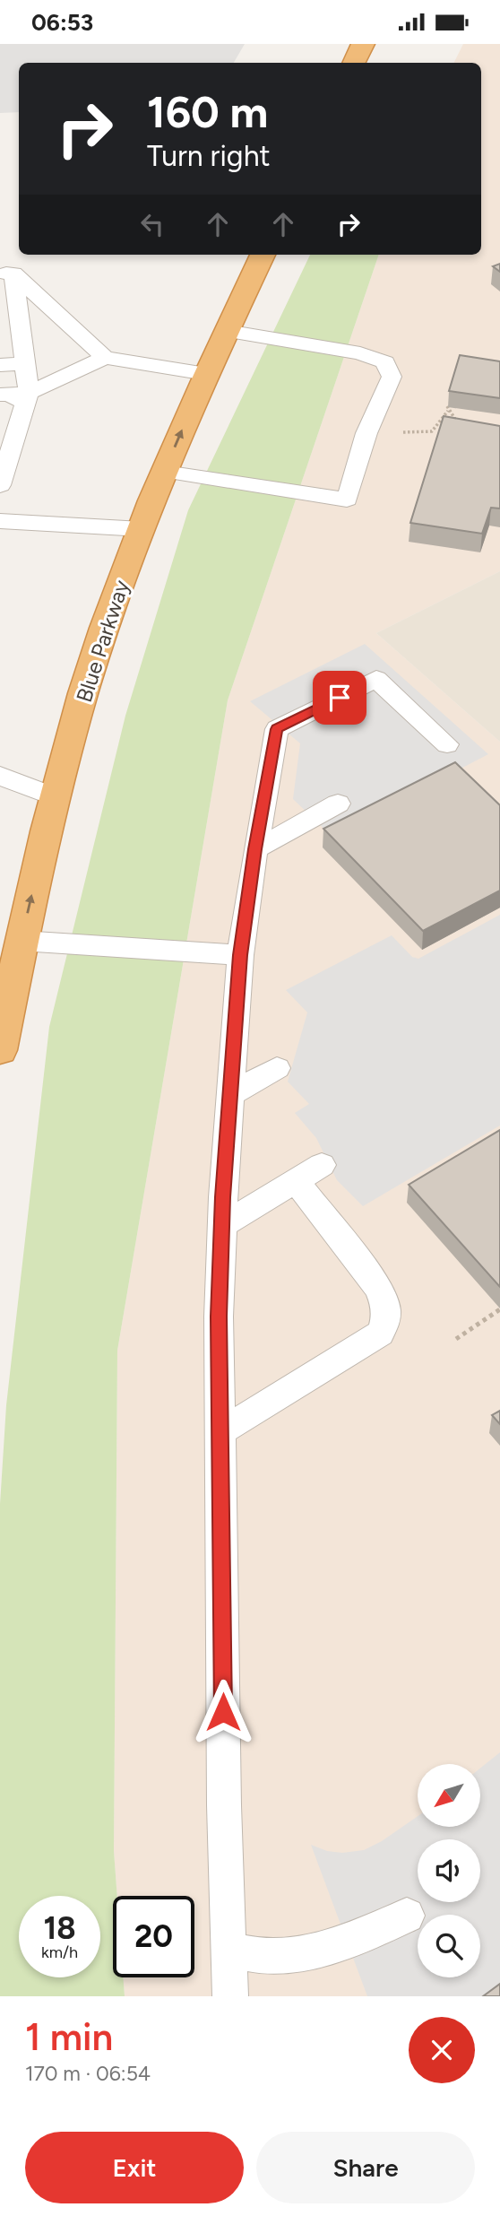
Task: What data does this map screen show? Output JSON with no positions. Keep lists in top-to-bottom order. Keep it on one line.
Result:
{"streets":{"highway":["Blue Parkway"]},"north":"bottom left","page":{"status":"06:53","turn":["160 m","Turn right"],"speed":"18 km/h","limit":"20","heading":["1 min","170 m · 06:54"],"buttons":["Exit","Share"]}}
